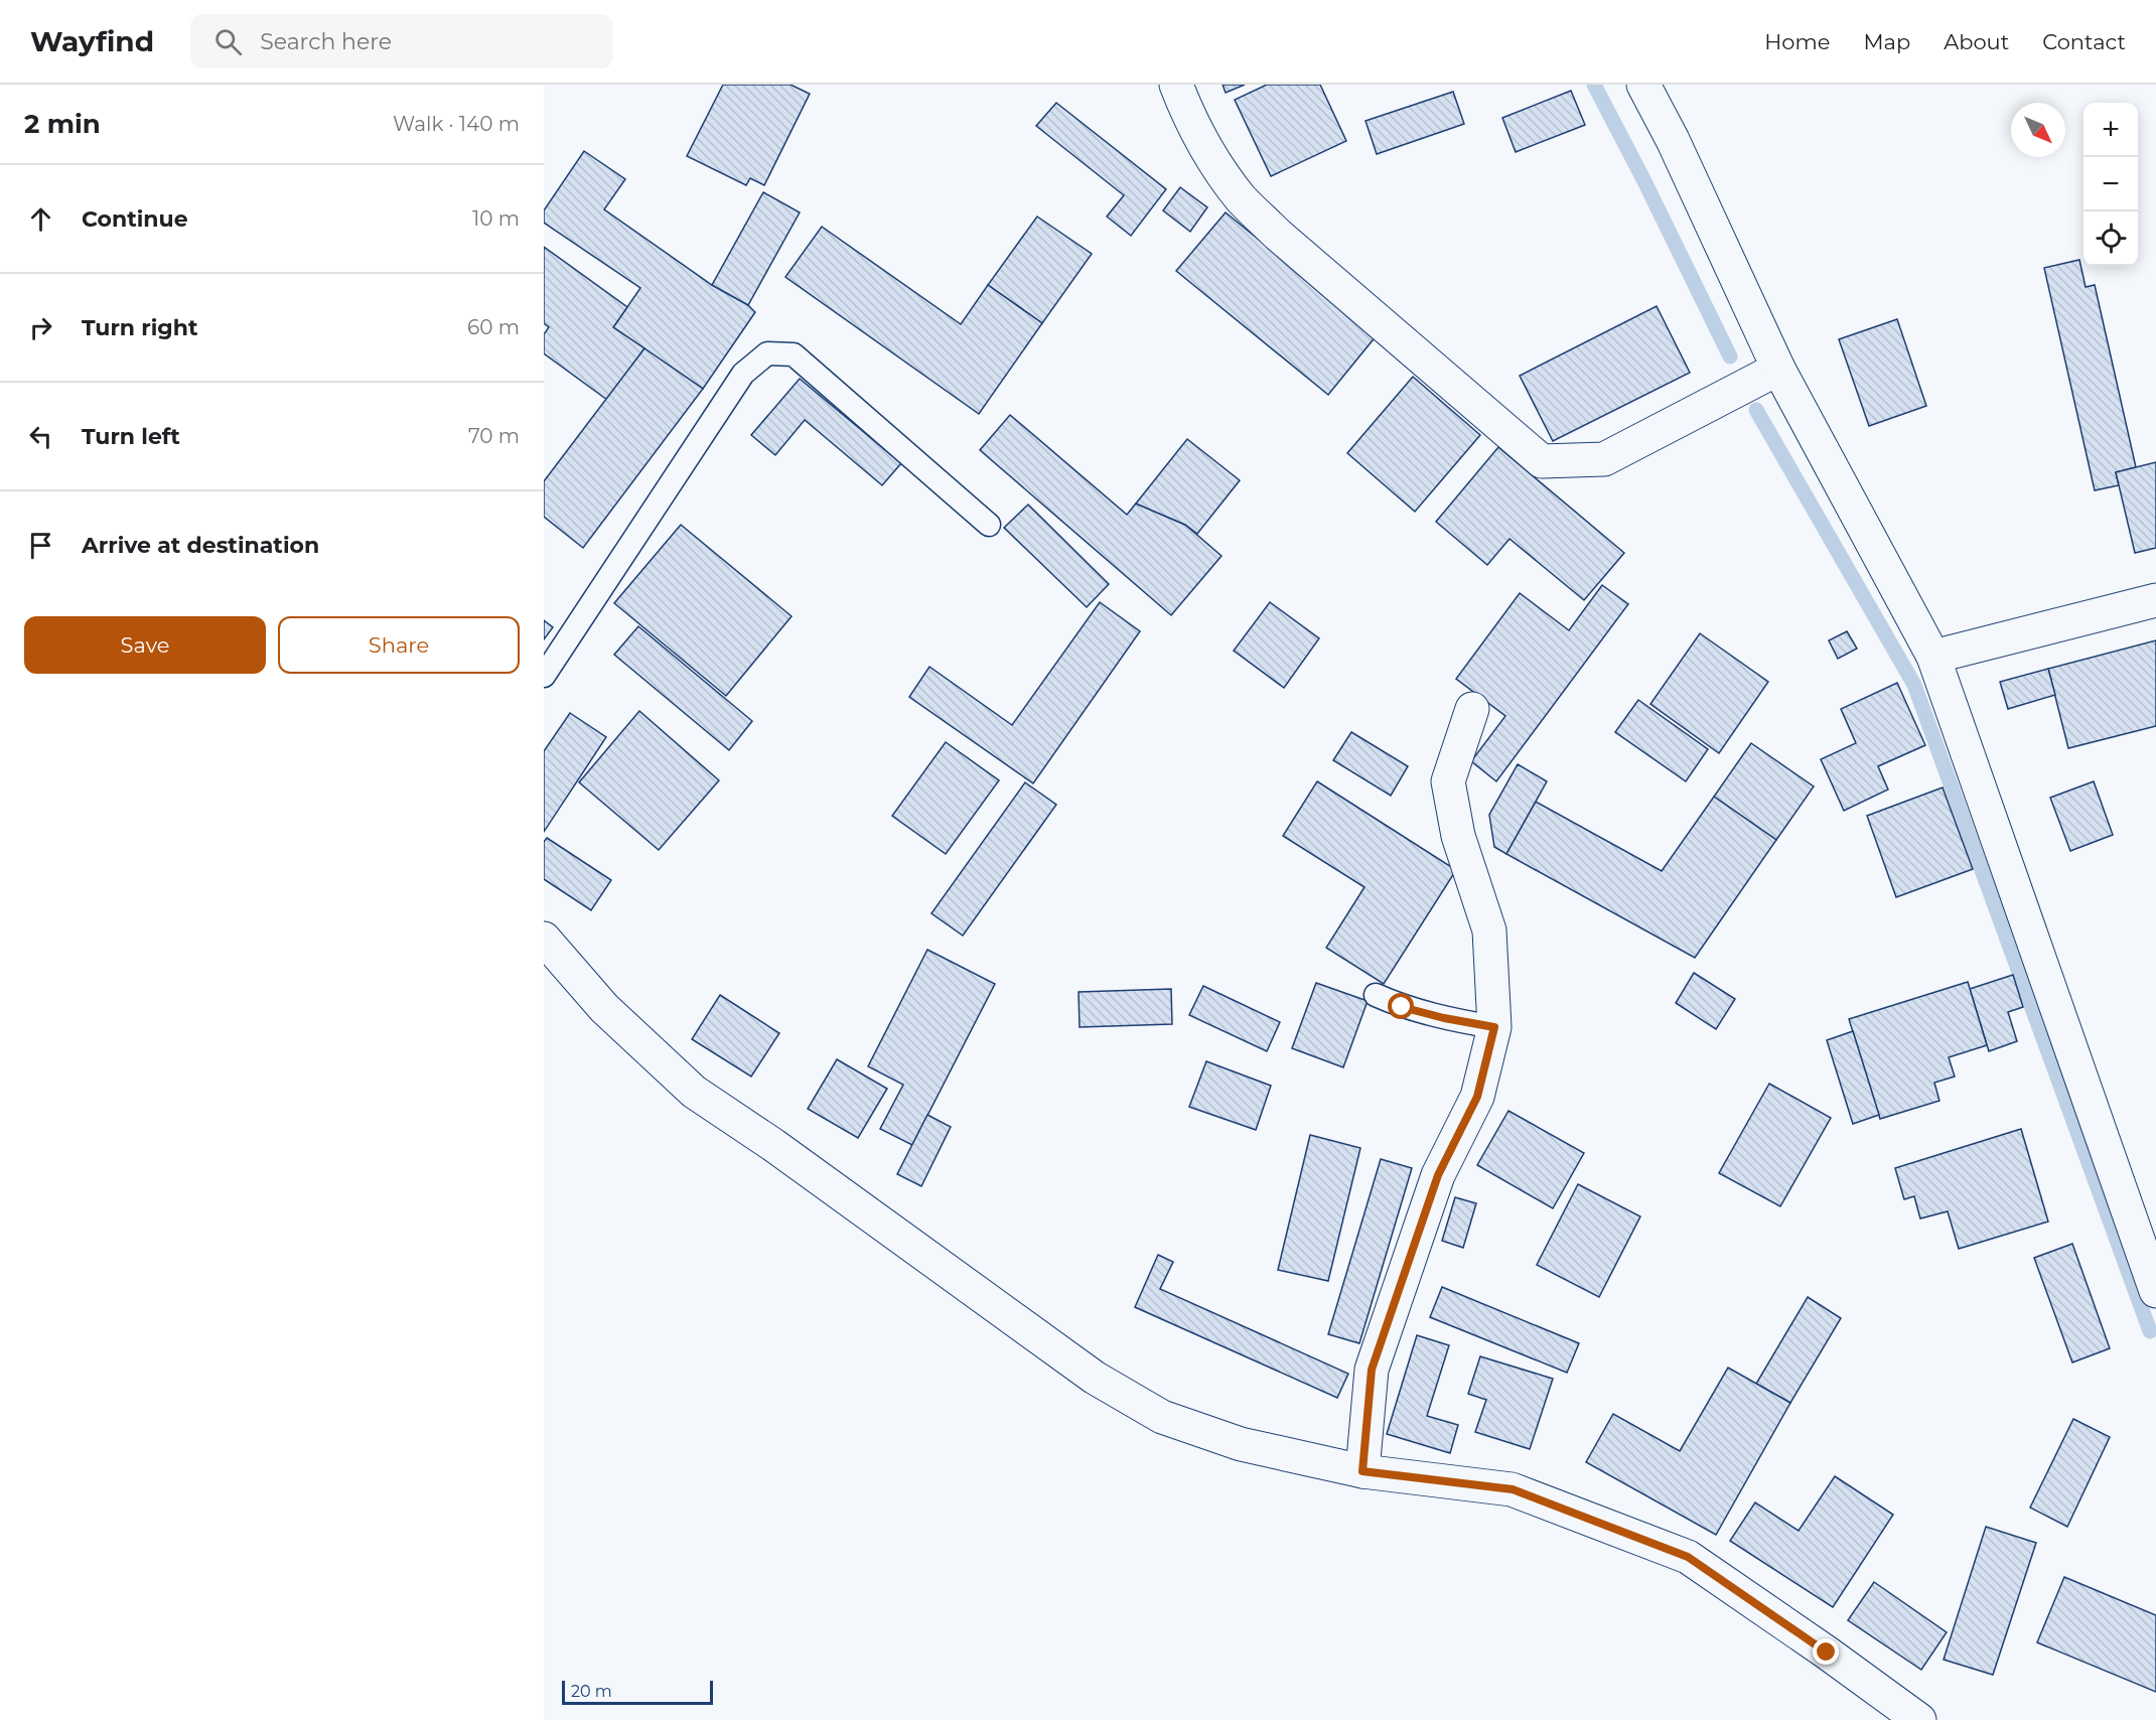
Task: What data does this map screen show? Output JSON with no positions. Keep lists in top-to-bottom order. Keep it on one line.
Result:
{"scale_bar":"20 m","north":"bottom right","page":{"header":"Wayfind","search":"Search here","nav":["Home","Map","About","Contact"],"heading":["2 min","Walk · 140 m"],"map_buttons":["+","−"],"list":[["Continue","10 m"],["Turn right","60 m"],["Turn left","70 m"],"Arrive at destination"],"buttons":["Save","Share"],"scale":"20 m"}}
